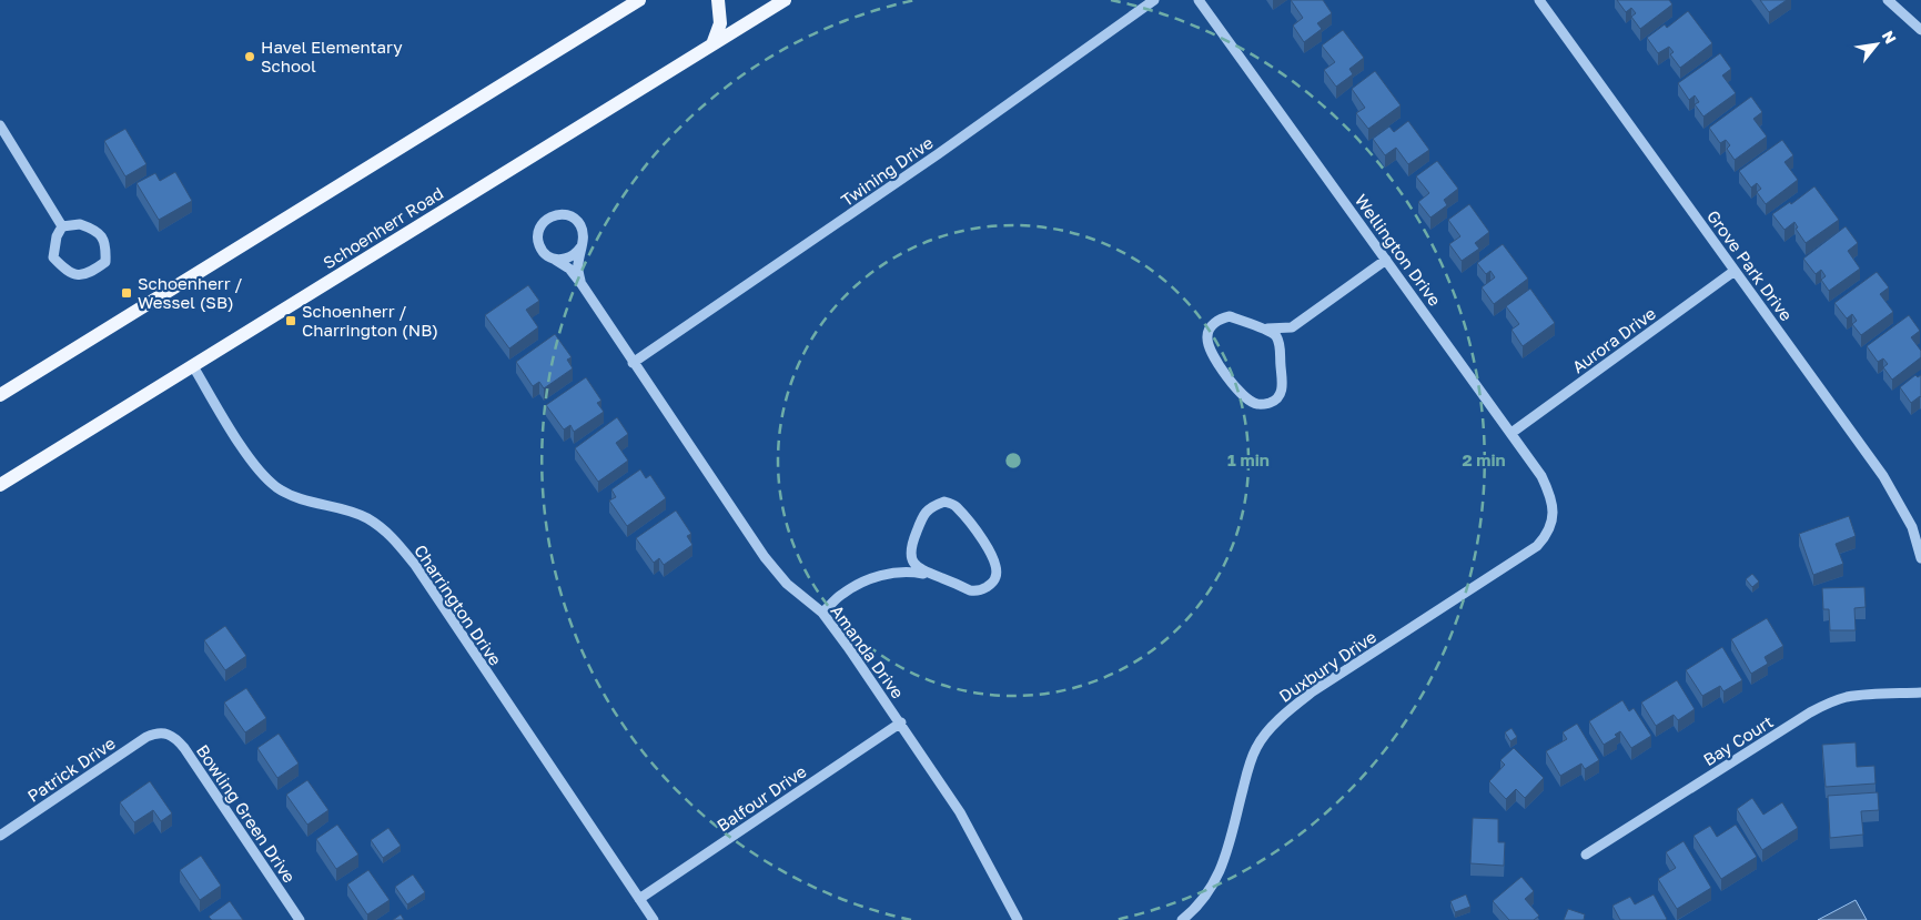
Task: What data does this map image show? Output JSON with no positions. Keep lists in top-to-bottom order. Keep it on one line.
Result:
{"streets":{"main road":["Schoenherr Road"],"street":["Twining Drive","Wellington Drive","Grove Park Drive","Aurora Drive","Charrington Drive","Amanda Drive","Duxbury Drive","Bay Court","Patrick Drive","Balfour Drive","Bowling Green Drive"]},"crossings":[["Twining Drive","Amanda Drive"],["Schoenherr Road","Charrington Drive"],["Wellington Drive","Aurora Drive"],["Wellington Drive","Duxbury Drive"],["Grove Park Drive","Aurora Drive"],["Charrington Drive","Balfour Drive"],["Amanda Drive","Balfour Drive"],["Patrick Drive","Bowling Green Drive"]],"places":{"other":["Havel Elementary School"],"transit":["Schoenherr / Wessel (SB)","Schoenherr / Charrington (NB)"]},"north":"top right","rings":["1 min","2 min"]}
